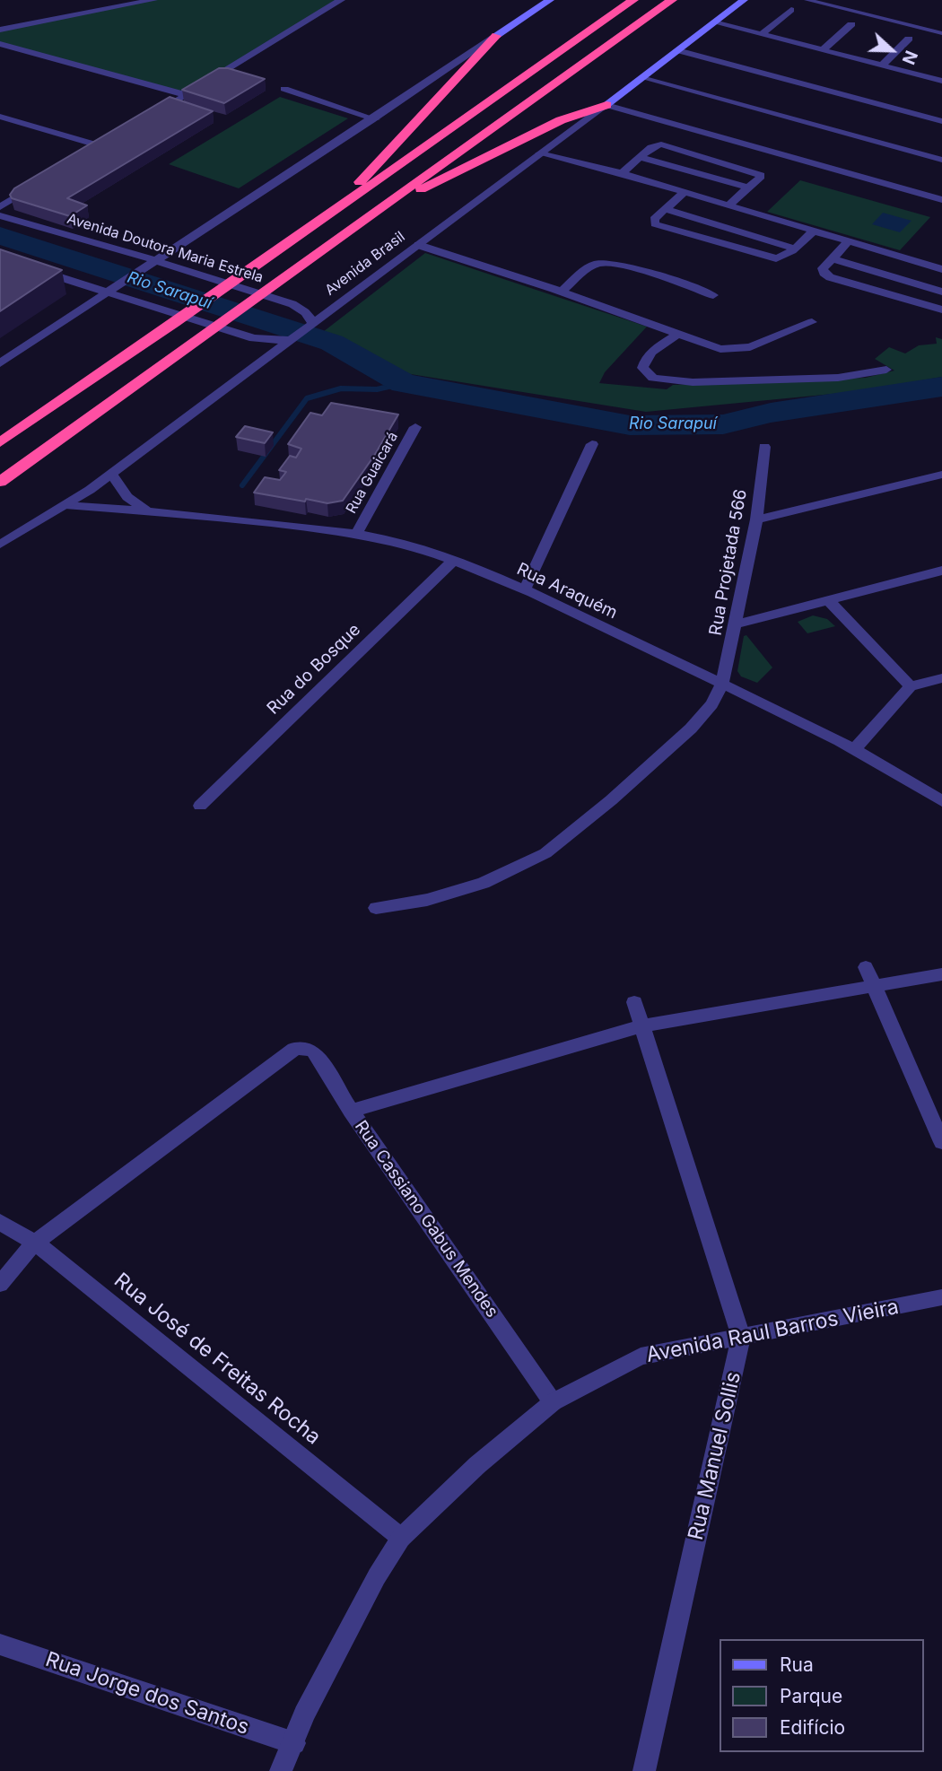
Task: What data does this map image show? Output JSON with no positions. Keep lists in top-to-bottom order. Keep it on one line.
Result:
{"streets":{"main road":["Avenida Brasil"],"street":["Avenida Doutora Maria Estrela","Rua Guaicará","Rua Projetada 566","Rua Araquém","Rua do Bosque","Rua Cassiano Gabus Mendes","Avenida Raul Barros Vieira","Rua José de Freitas Rocha","Rua Manuel Sollis","Rua Jorge dos Santos"]},"crossings":[["Avenida Doutora Maria Estrela","Avenida Brasil"],["Avenida Brasil","Rua Araquém"],["Rua Guaicará","Rua Araquém"],["Rua Projetada 566","Rua Araquém"],["Rua Araquém","Rua do Bosque"],["Rua Cassiano Gabus Mendes","Avenida Raul Barros Vieira"],["Rua Cassiano Gabus Mendes","Rua José de Freitas Rocha"],["Avenida Raul Barros Vieira","Rua José de Freitas Rocha"],["Avenida Raul Barros Vieira","Rua Manuel Sollis"],["Avenida Raul Barros Vieira","Rua Jorge dos Santos"]],"water":["Rio Sarapuí"],"legend":["Rua","Parque","Edifício"],"north":"right"}
